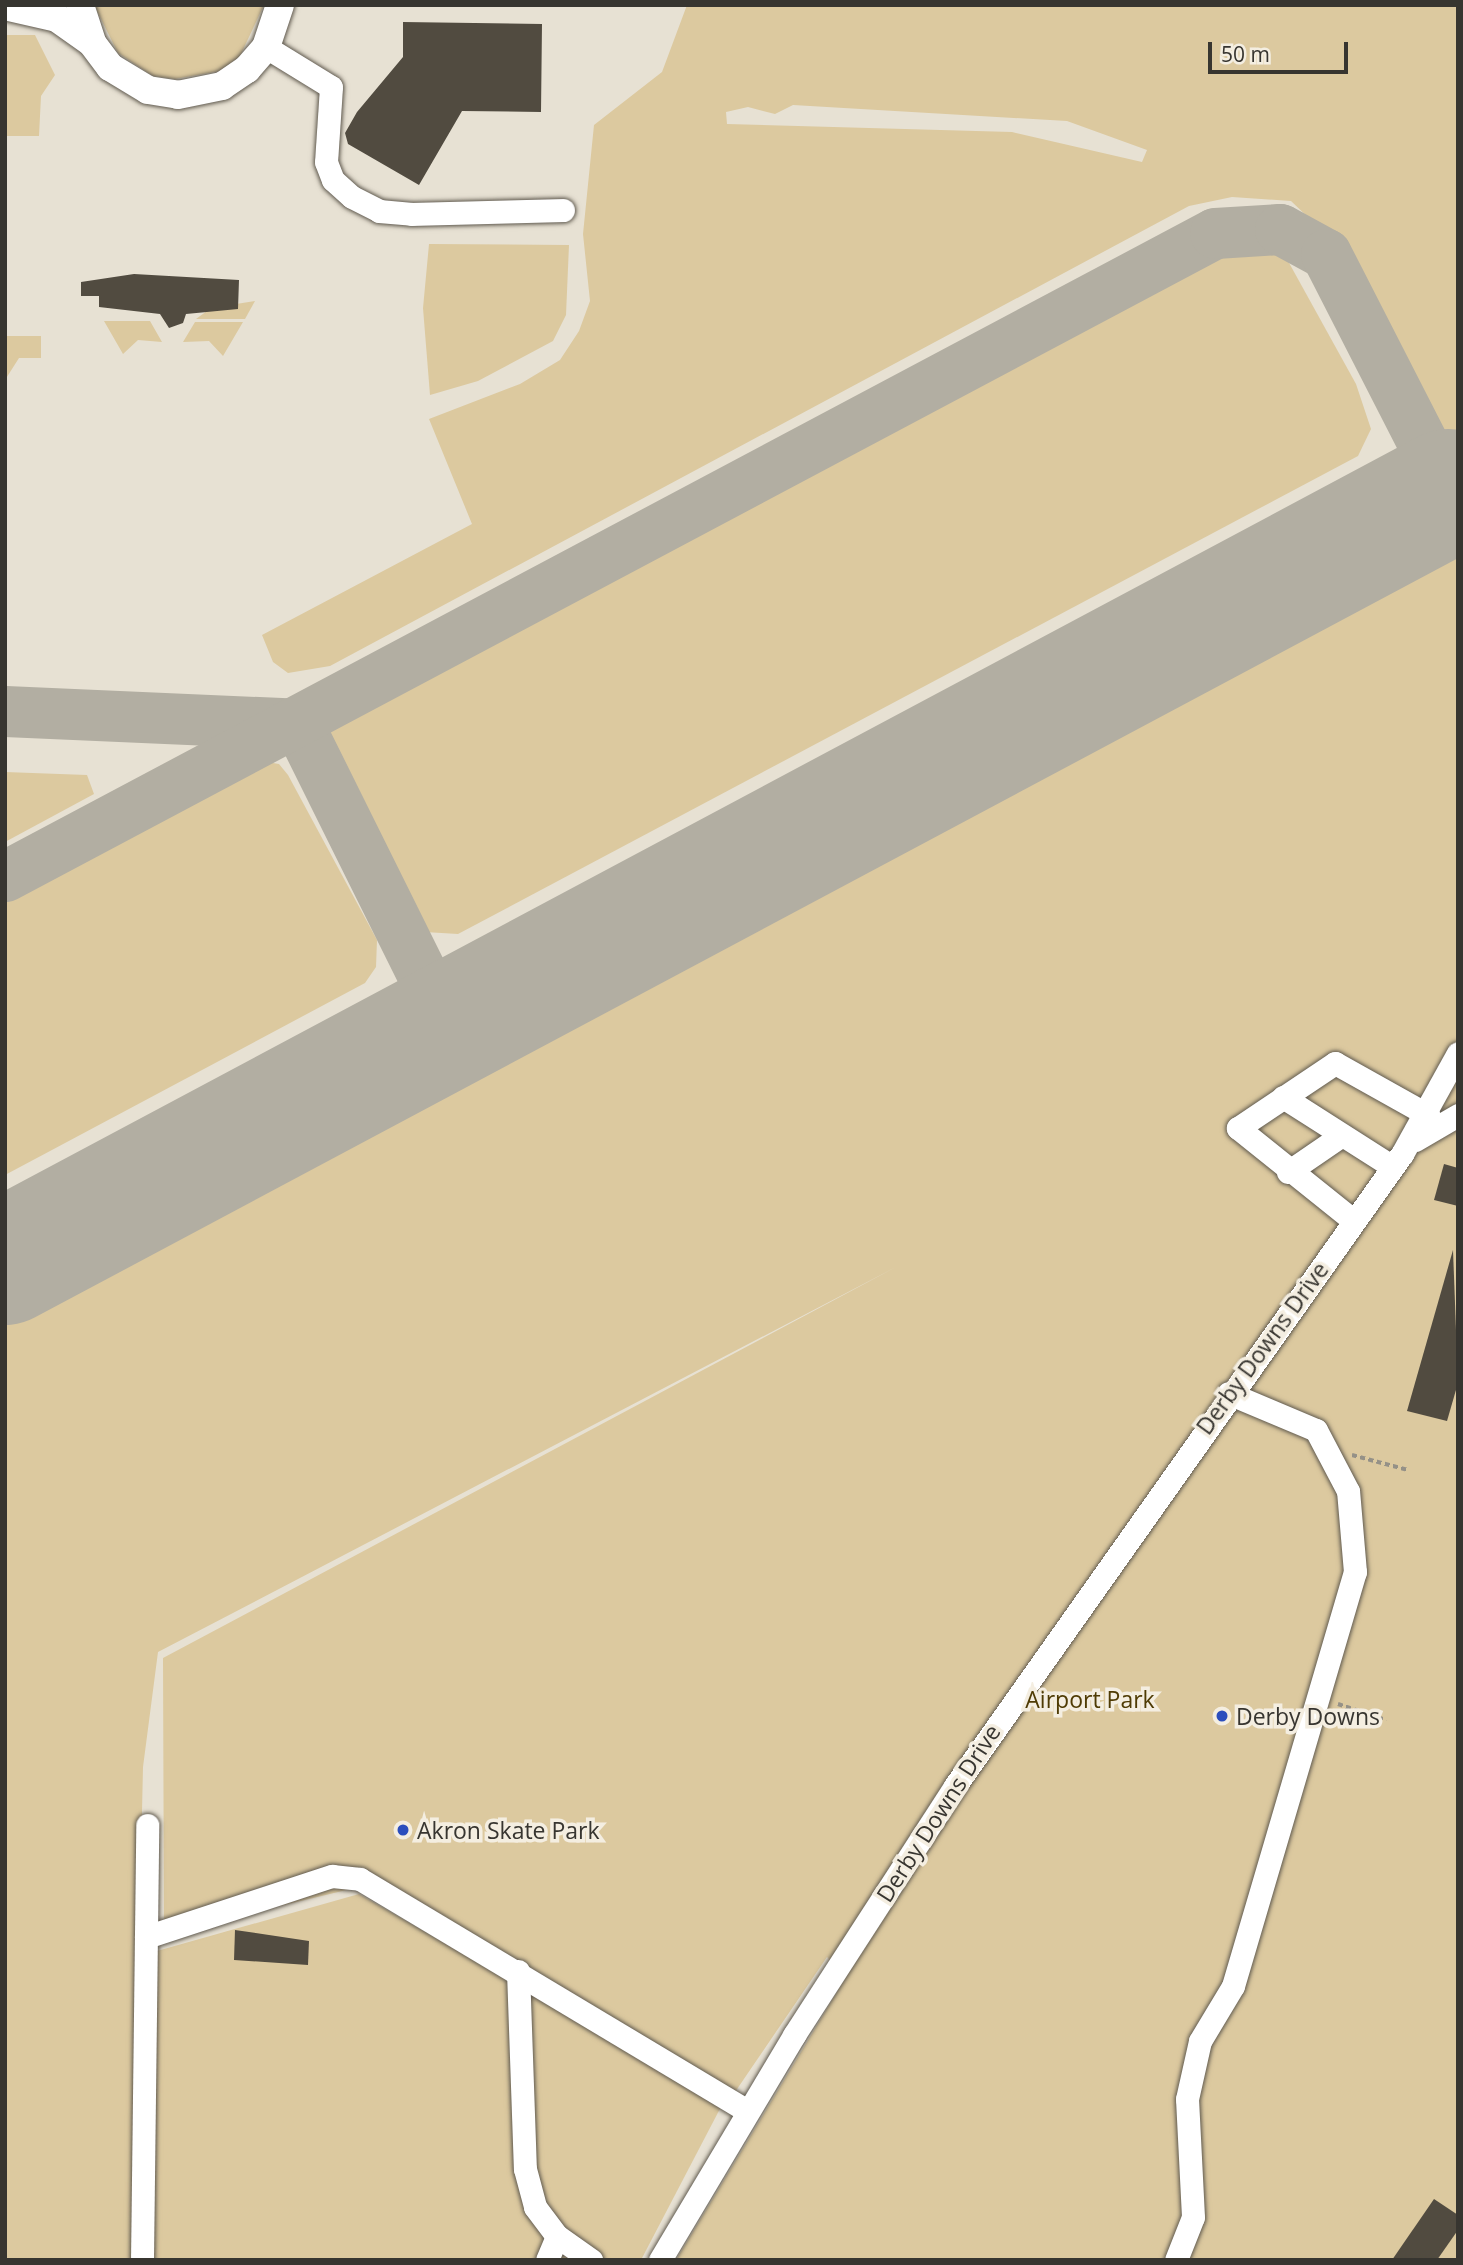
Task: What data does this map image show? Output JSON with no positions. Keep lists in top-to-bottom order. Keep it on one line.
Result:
{"streets":{"street":["Derby Downs Drive"]},"parks":["Airport Park"],"places":["Derby Downs","Akron Skate Park"],"scale_bar":"50 m"}
